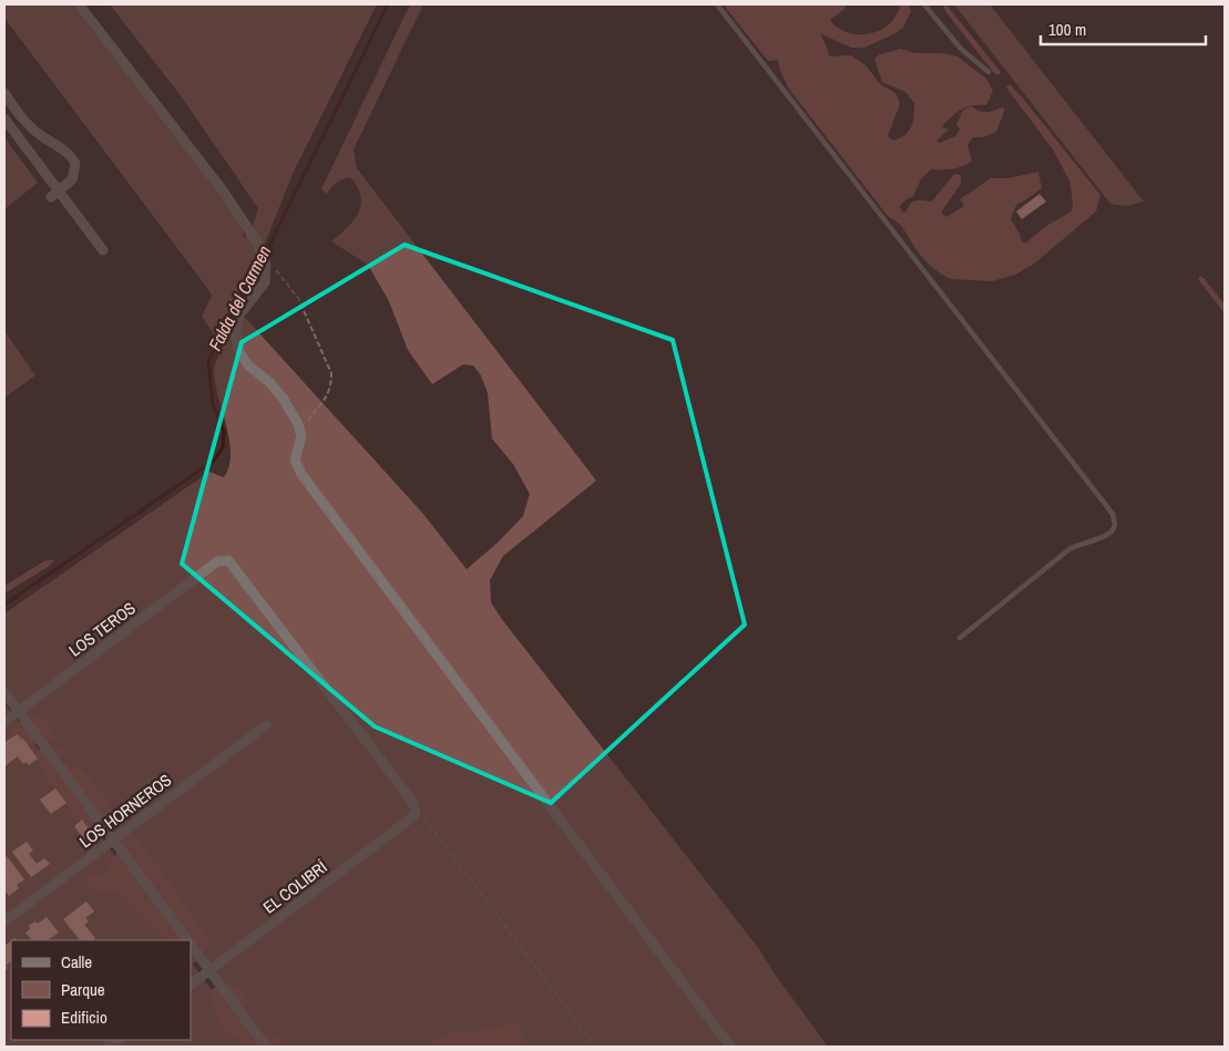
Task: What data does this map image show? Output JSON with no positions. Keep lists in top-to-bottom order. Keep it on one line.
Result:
{"streets":{"street":["LOS TEROS","LOS HORNEROS","EL COLIBRÍ"]},"crossings":[["LOS TEROS","EL COLIBRÍ"]],"water":["Falda del Carmen"],"legend":["Calle","Parque","Edificio"],"scale_bar":"100 m"}
